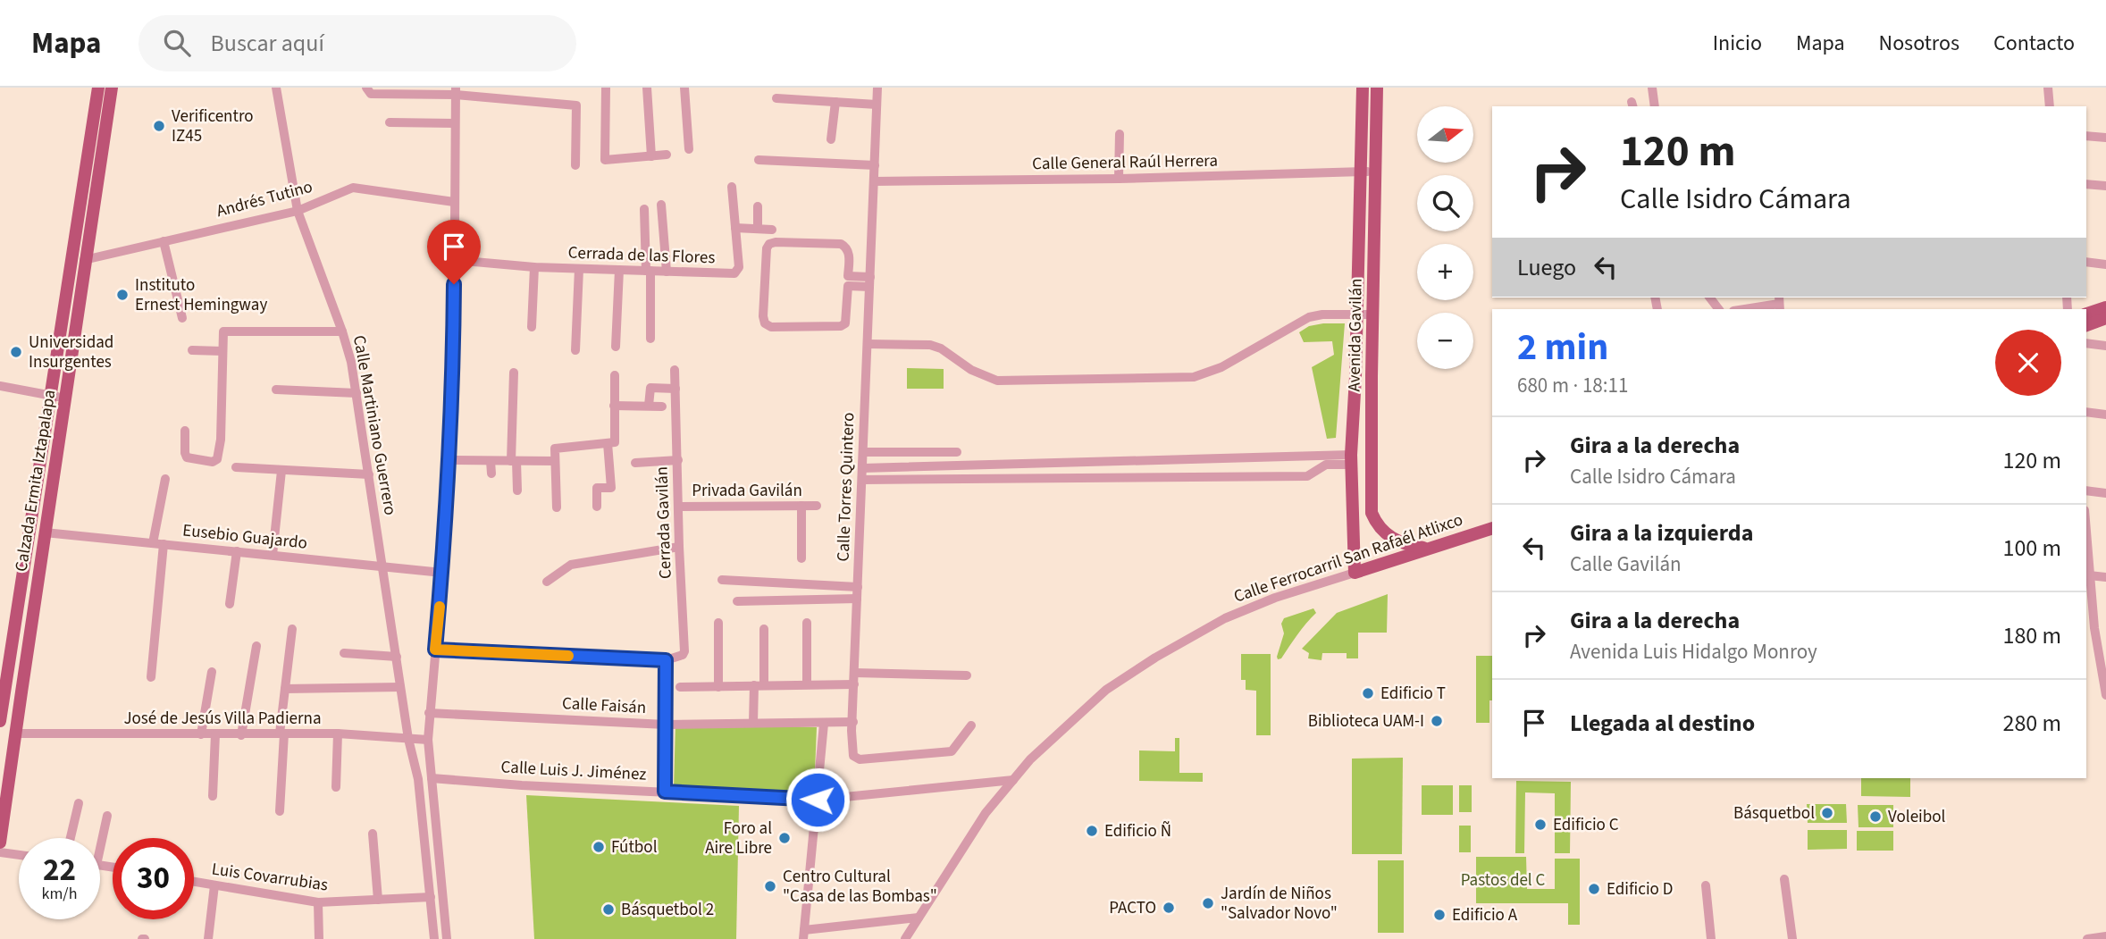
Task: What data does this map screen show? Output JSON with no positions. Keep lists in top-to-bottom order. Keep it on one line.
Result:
{"streets":{"main road":["Avenida Gavilán","Calzada Ermita Iztapalapa","Calle Ferrocarril San Rafaél Atlixco"],"street":["Calle General Raúl Herrera","Andrés Tutino","Cerrada de las Flores","Calle Martiniano Guerrero","Calle Torres Quintero","Privada Gavilán","Cerrada Gavilán","Eusebio Guajardo","Calle Faisán","José de Jesús Villa Padierna","Calle Luis J. Jiménez","Luis Covarrubias"]},"crossings":[["Calle General Raúl Herrera","Avenida Gavilán"],["Calle General Raúl Herrera","Calle Torres Quintero"],["Andrés Tutino","Calle Martiniano Guerrero"],["Andrés Tutino","Calzada Ermita Iztapalapa"],["Avenida Gavilán","Calle Ferrocarril San Rafaél Atlixco"],["Calle Martiniano Guerrero","Eusebio Guajardo"],["Calle Martiniano Guerrero","José de Jesús Villa Padierna"],["Calle Martiniano Guerrero","Luis Covarrubias"],["Calzada Ermita Iztapalapa","Eusebio Guajardo"],["Calzada Ermita Iztapalapa","José de Jesús Villa Padierna"],["Calle Torres Quintero","Calle Faisán"],["Privada Gavilán","Cerrada Gavilán"],["Calle Ferrocarril San Rafaél Atlixco","Calle Luis J. Jiménez"]],"parks":["Pastos del C"],"places":["Verificentro IZ45","Instituto Ernest Hemingway","Universidad Insurgentes","Edificio T","Biblioteca UAM-I","Básquetbol","Voleibol","Edificio C","Edificio Ñ","Foro al Aire Libre","Fútbol","Centro Cultural \"Casa de las Bombas\"","Edificio D","Jardín de Niños \"Salvador Novo\"","PACTO","Básquetbol 2","Edificio A"],"north":"right","page":{"header":"Mapa","search":"Buscar aquí","nav":["Inicio","Mapa","Nosotros","Contacto"],"map_buttons":["+","−"],"turn":["120 m","Calle Isidro Cámara"],"then":"Luego","heading":["2 min","680 m · 18:11"],"list":[{"name":"Gira a la derecha","note":"Calle Isidro Cámara","value":"120 m"},{"name":"Gira a la izquierda","note":"Calle Gavilán","value":"100 m"},{"name":"Gira a la derecha","note":"Avenida Luis Hidalgo Monroy","value":"180 m"},{"name":"Llegada al destino","value":"280 m"}],"speed":"22 km/h","limit":"30"}}
